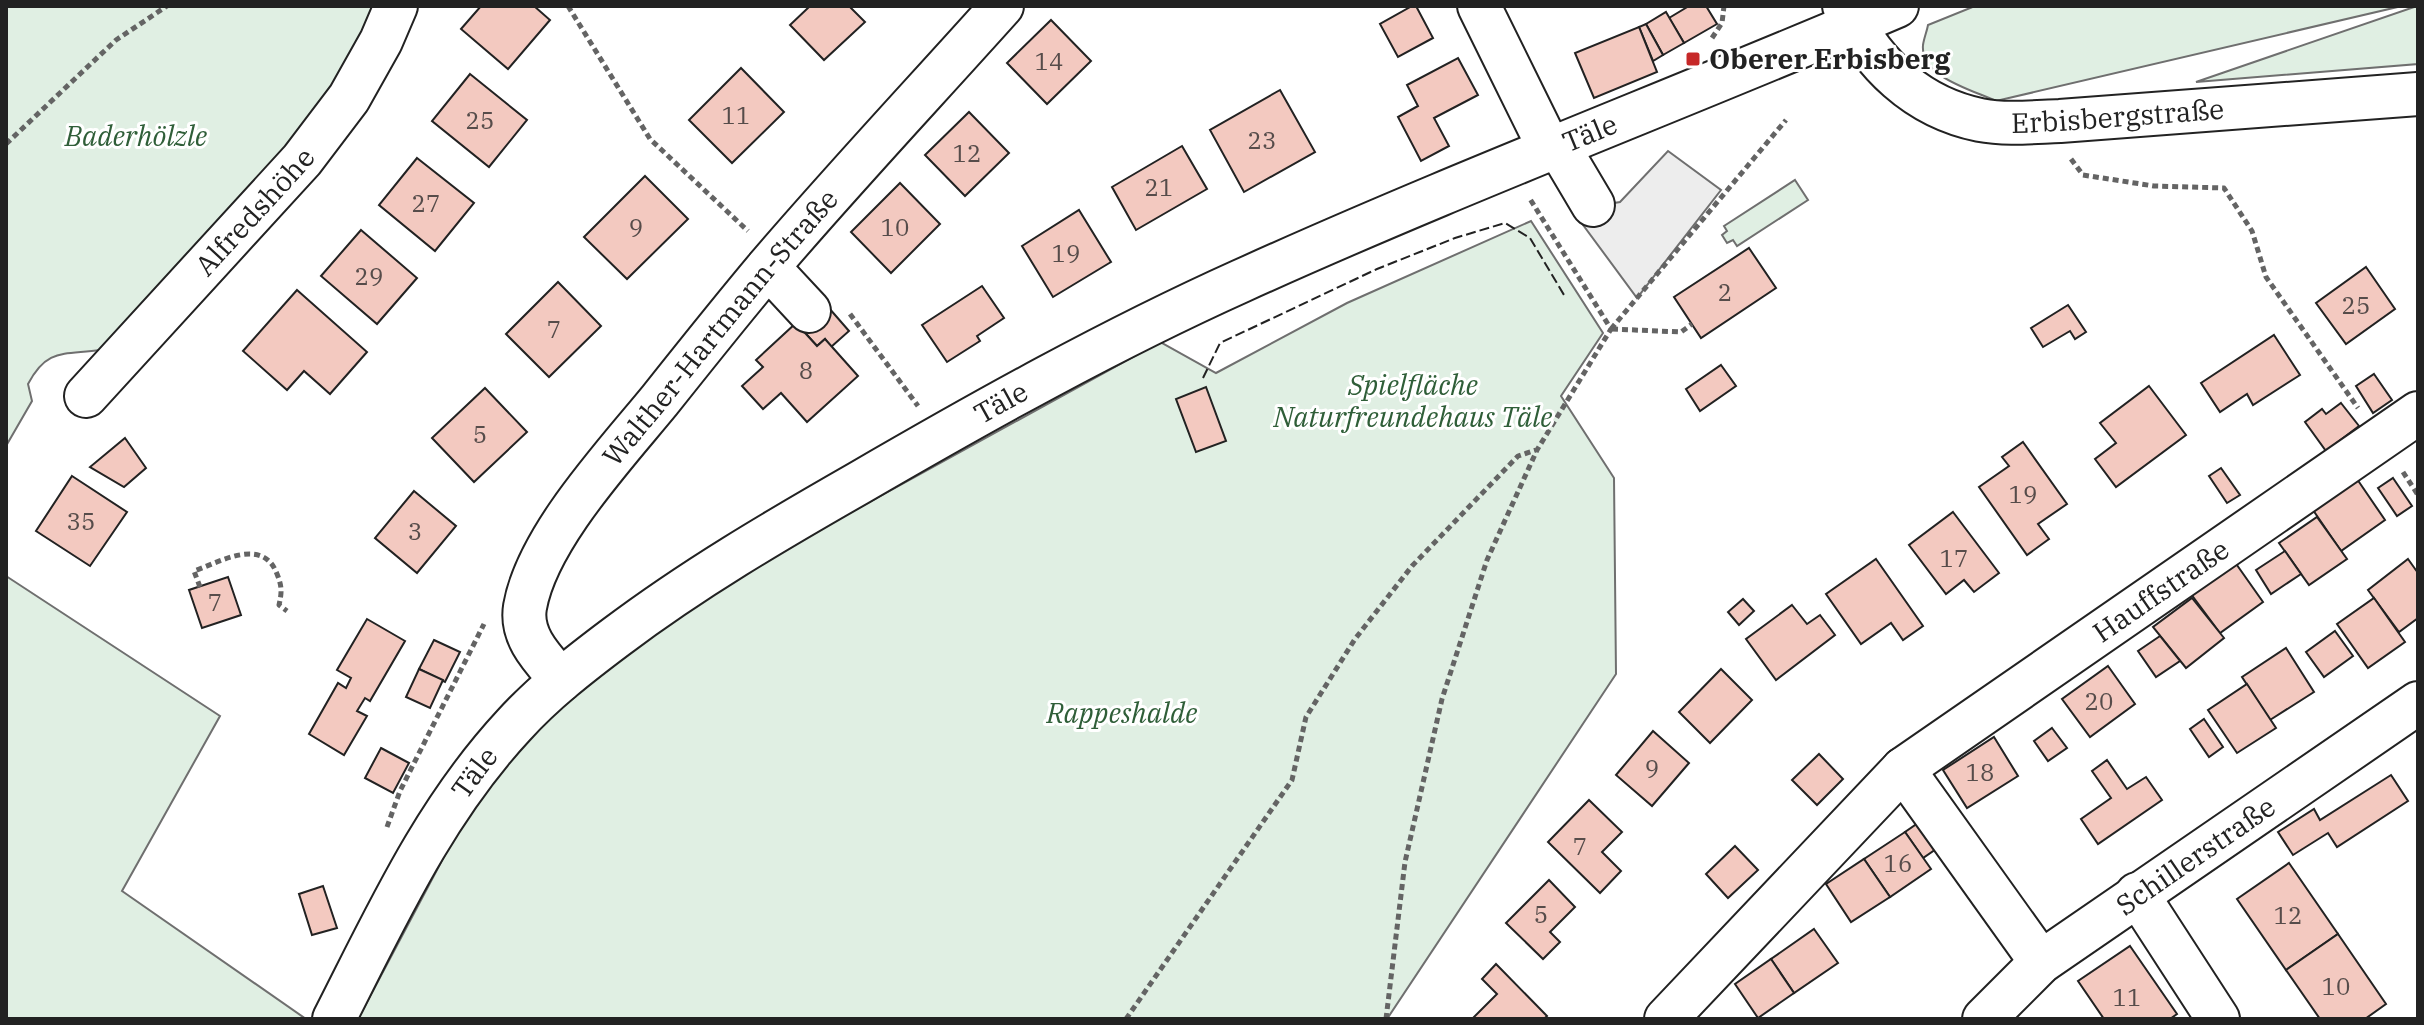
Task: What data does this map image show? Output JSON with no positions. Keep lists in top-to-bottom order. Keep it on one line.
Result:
{"streets":{"street":["Erbisbergstraße","Täle","Alfredshöhe","Walther-Hartmann-Straße","Hauffstraße","Schillerstraße"]},"crossings":[["Erbisbergstraße","Täle"],["Täle","Walther-Hartmann-Straße"]],"parks":["Baderhölzle","Spielfläche Naturfreundehaus Täle","Rappeshalde"],"places":{"transit":["Oberer Erbisberg"]},"house_numbers":["14","11","25","23","12","21","27","9","10","19","29","2","25","7","8","5","19","35","3","17","7","20","9","18","7","16","5","12","10","11"]}
